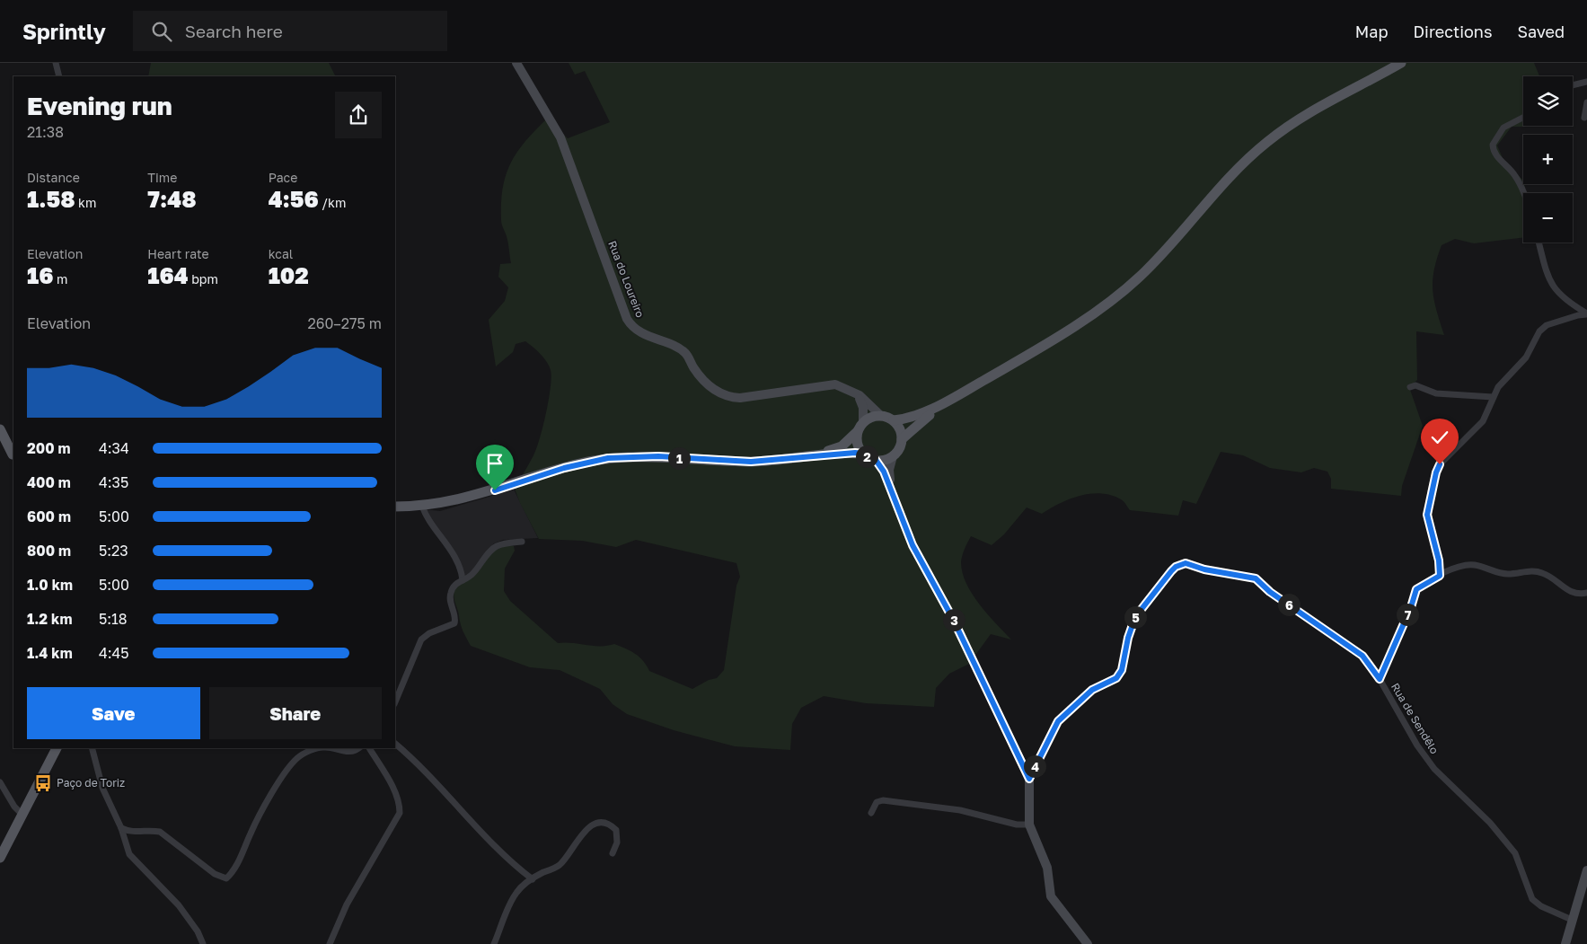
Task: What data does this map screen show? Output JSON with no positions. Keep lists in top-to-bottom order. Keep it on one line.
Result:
{"streets":{"street":["Rua do Loureiro","Rua de Sendêlo"]},"places":{"bus stop":["Paço de Toriz"]},"page":{"header":"Sprintly","search":"Search here","nav":["Map","Directions","Saved"],"map_buttons":["+","−"],"heading":["Evening run","21:38"],"stats":[["Distance","1.58 km"],["Time","7:48"],["Pace","4:56 /km"],["Elevation","16 m"],["Heart rate","164 bpm"],["kcal","102"]],"chart":["Elevation","260–275 m"],"list":[{"name":"200 m","note":"4:34"},{"name":"400 m","note":"4:35"},{"name":"600 m","note":"5:00"},{"name":"800 m","note":"5:23"},{"name":"1.0 km","note":"5:00"},{"name":"1.2 km","note":"5:18"},{"name":"1.4 km","note":"4:45"}],"pins":["2","1","6","7","5","3","4"],"buttons":["Save","Share"]}}
